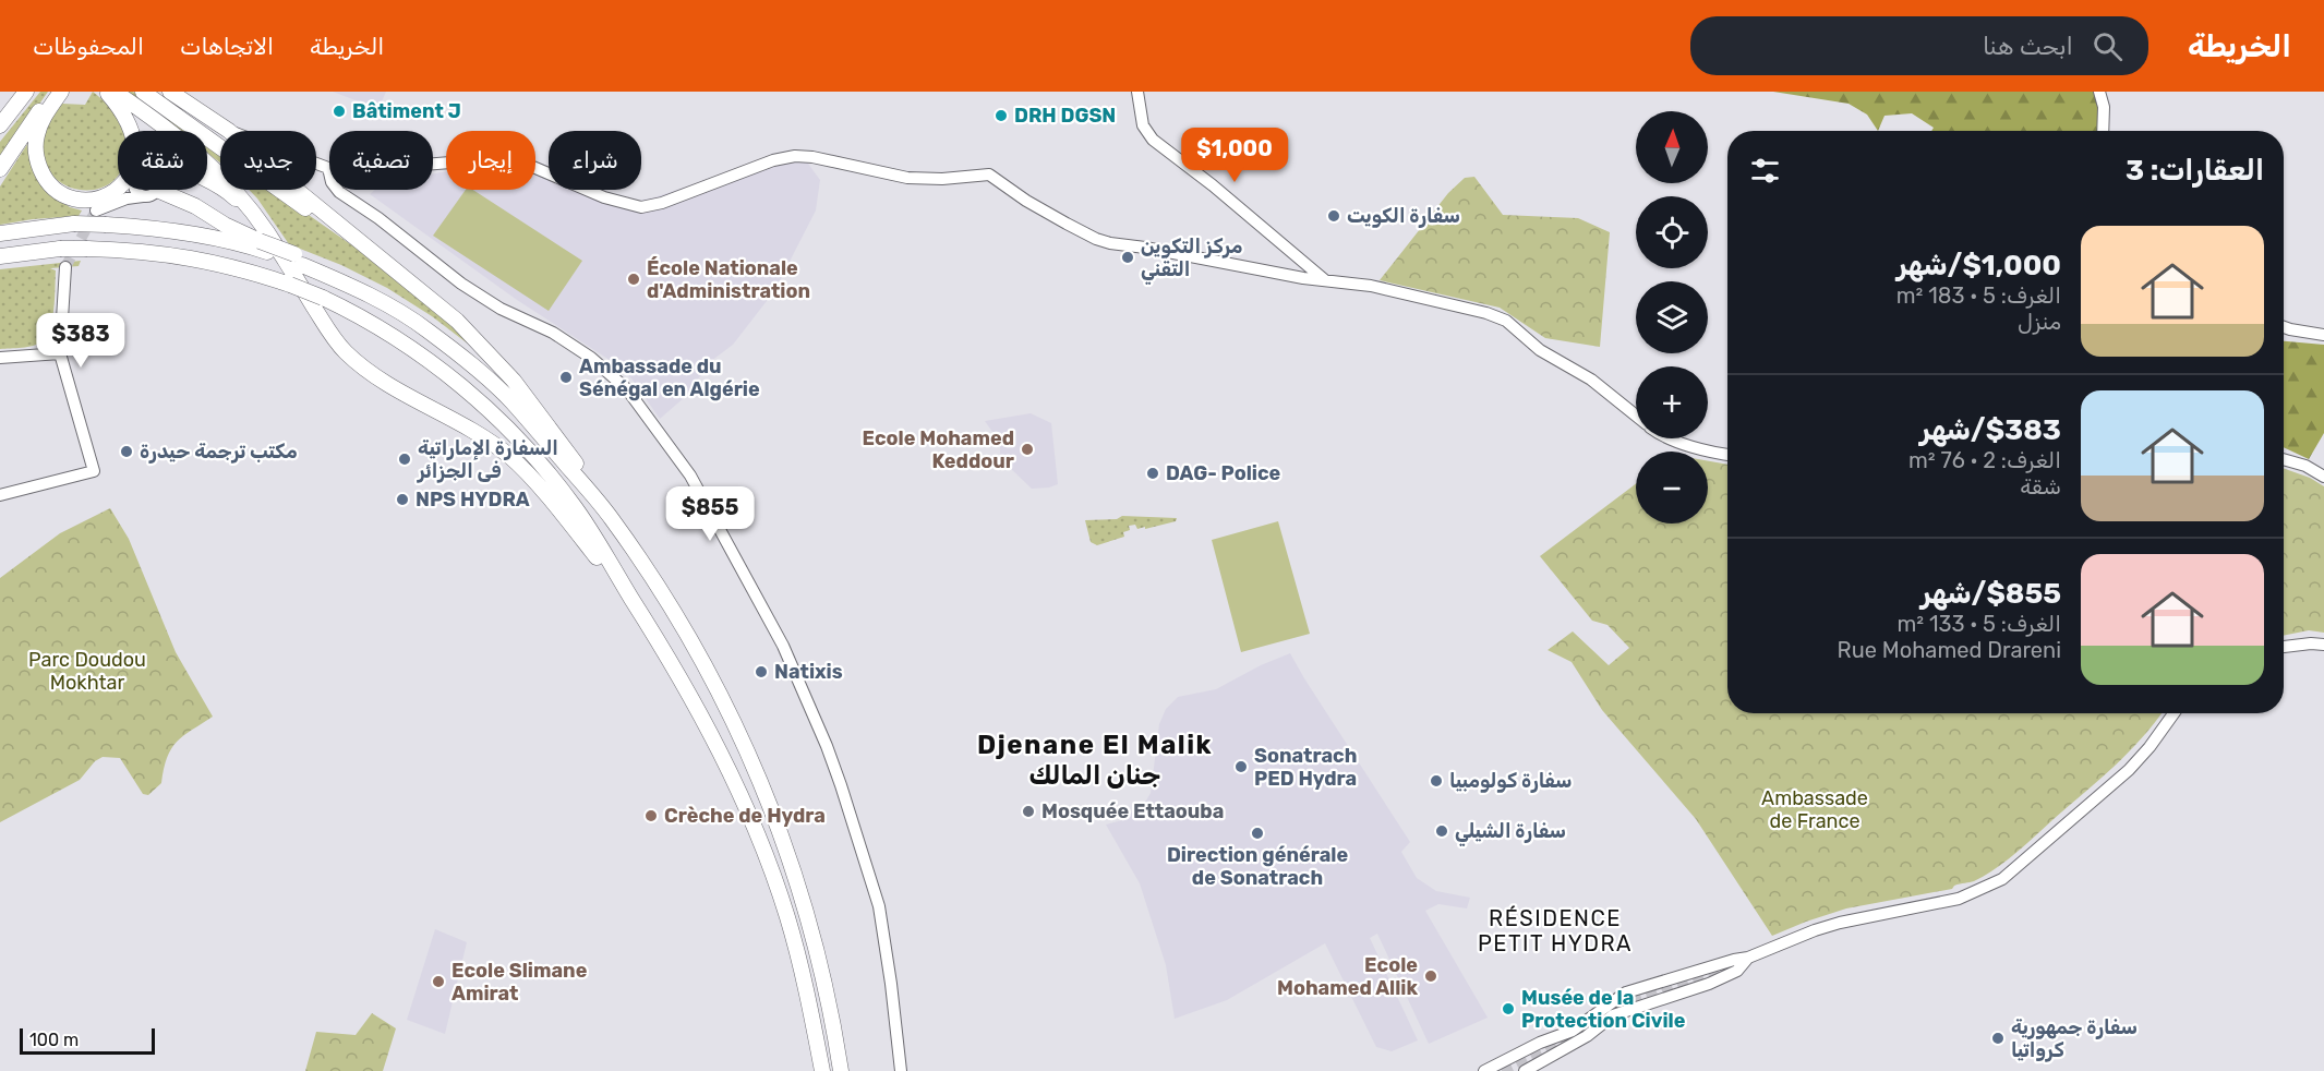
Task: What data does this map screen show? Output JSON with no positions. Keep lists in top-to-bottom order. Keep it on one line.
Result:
{"districts":["Djenane El Malik جنان المالك","RÉSIDENCE PETIT HYDRA"],"parks":["Parc Doudou Mokhtar","Ambassade de France"],"places":["Bâtiment J","DRH DGSN","سفارة الكويت","مركز التكوين التقني","École Nationale d'Administration","Ambassade du Sénégal en Algérie","Ecole Mohamed Keddour","مكتب ترجمة حيدرة","السفارة الإماراتية فى الجزائر","DAG- Police","NPS HYDRA","Natixis","Sonatrach PED Hydra","سفارة كولومبيا","Mosquée Ettaouba","Crèche de Hydra","سفارة الشيلي","Direction générale de Sonatrach","Ecole Mohamed Allik","Ecole Slimane Amirat","Musée de la Protection Civile","سفارة جمهورية كرواتيا"],"scale_bar":"100 m","north":"top","page":{"header":"الخريطة","search":"ابحث هنا","nav":["الخريطة","الاتجاهات","المحفوظات"],"map_buttons":["+","−"],"price":["$1,000","$383","$855"],"chip":["شراء","إيجار","تصفية","جديد","شقة"],"heading":"العقارات: 3","list":[{"name":"$1,000/شهر","note":"الغرف: 5 · 183 m² · منزل"},{"name":"$383/شهر","note":"الغرف: 2 · 76 m² · شقة"},{"name":"$855/شهر","note":"الغرف: 5 · 133 m² · Rue Mohamed Drareni"}],"scale":"100 m"}}
